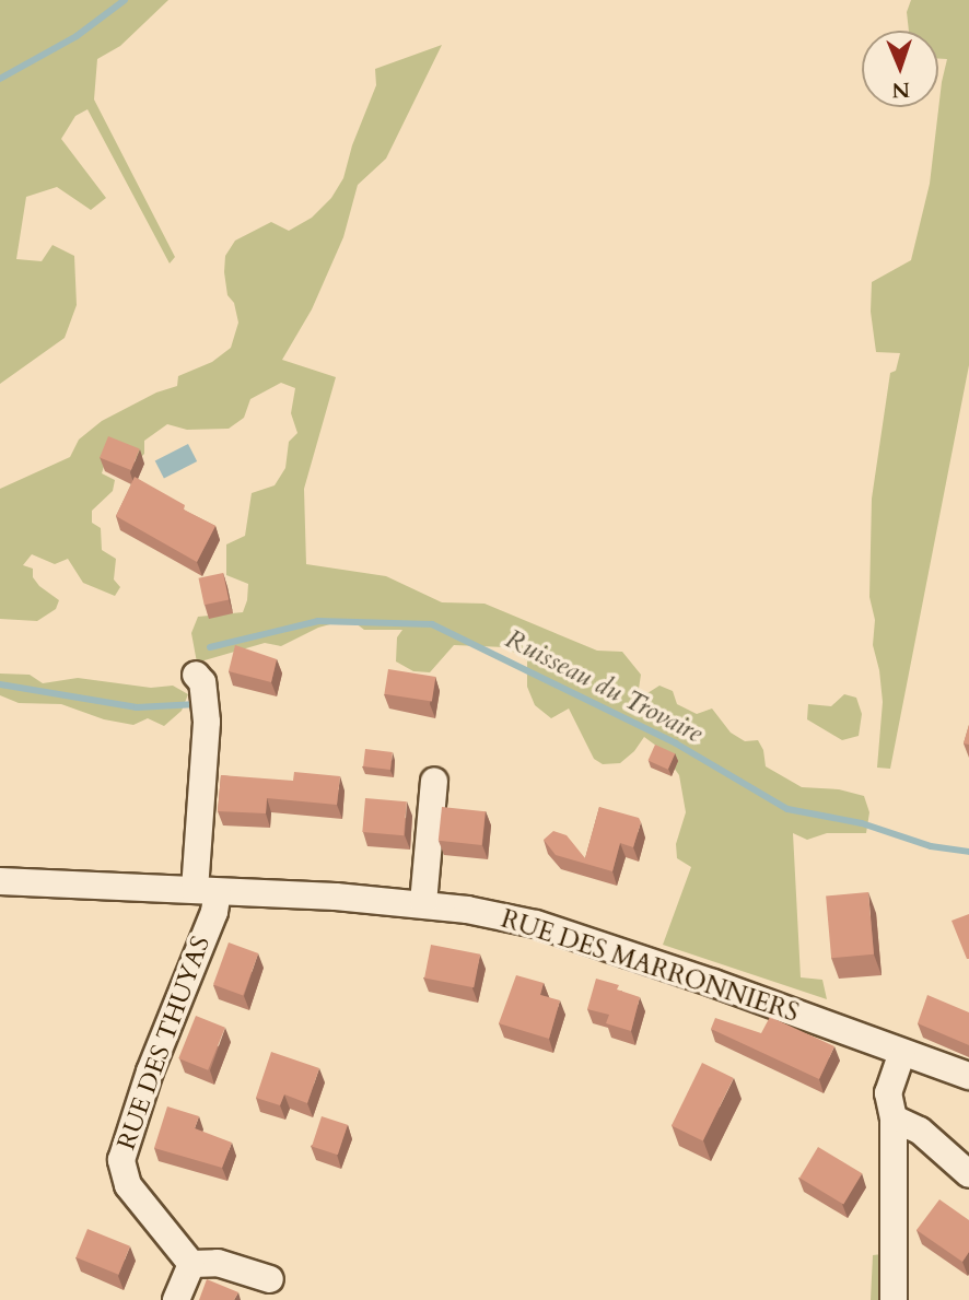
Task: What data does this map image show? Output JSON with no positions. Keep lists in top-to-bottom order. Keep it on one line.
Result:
{"streets":{"street":["RUE DES MARRONNIERS","RUE DES THUYAS"]},"crossings":[["RUE DES MARRONNIERS","RUE DES THUYAS"]],"water":["Ruisseau du Trovaire"],"north":"bottom"}
